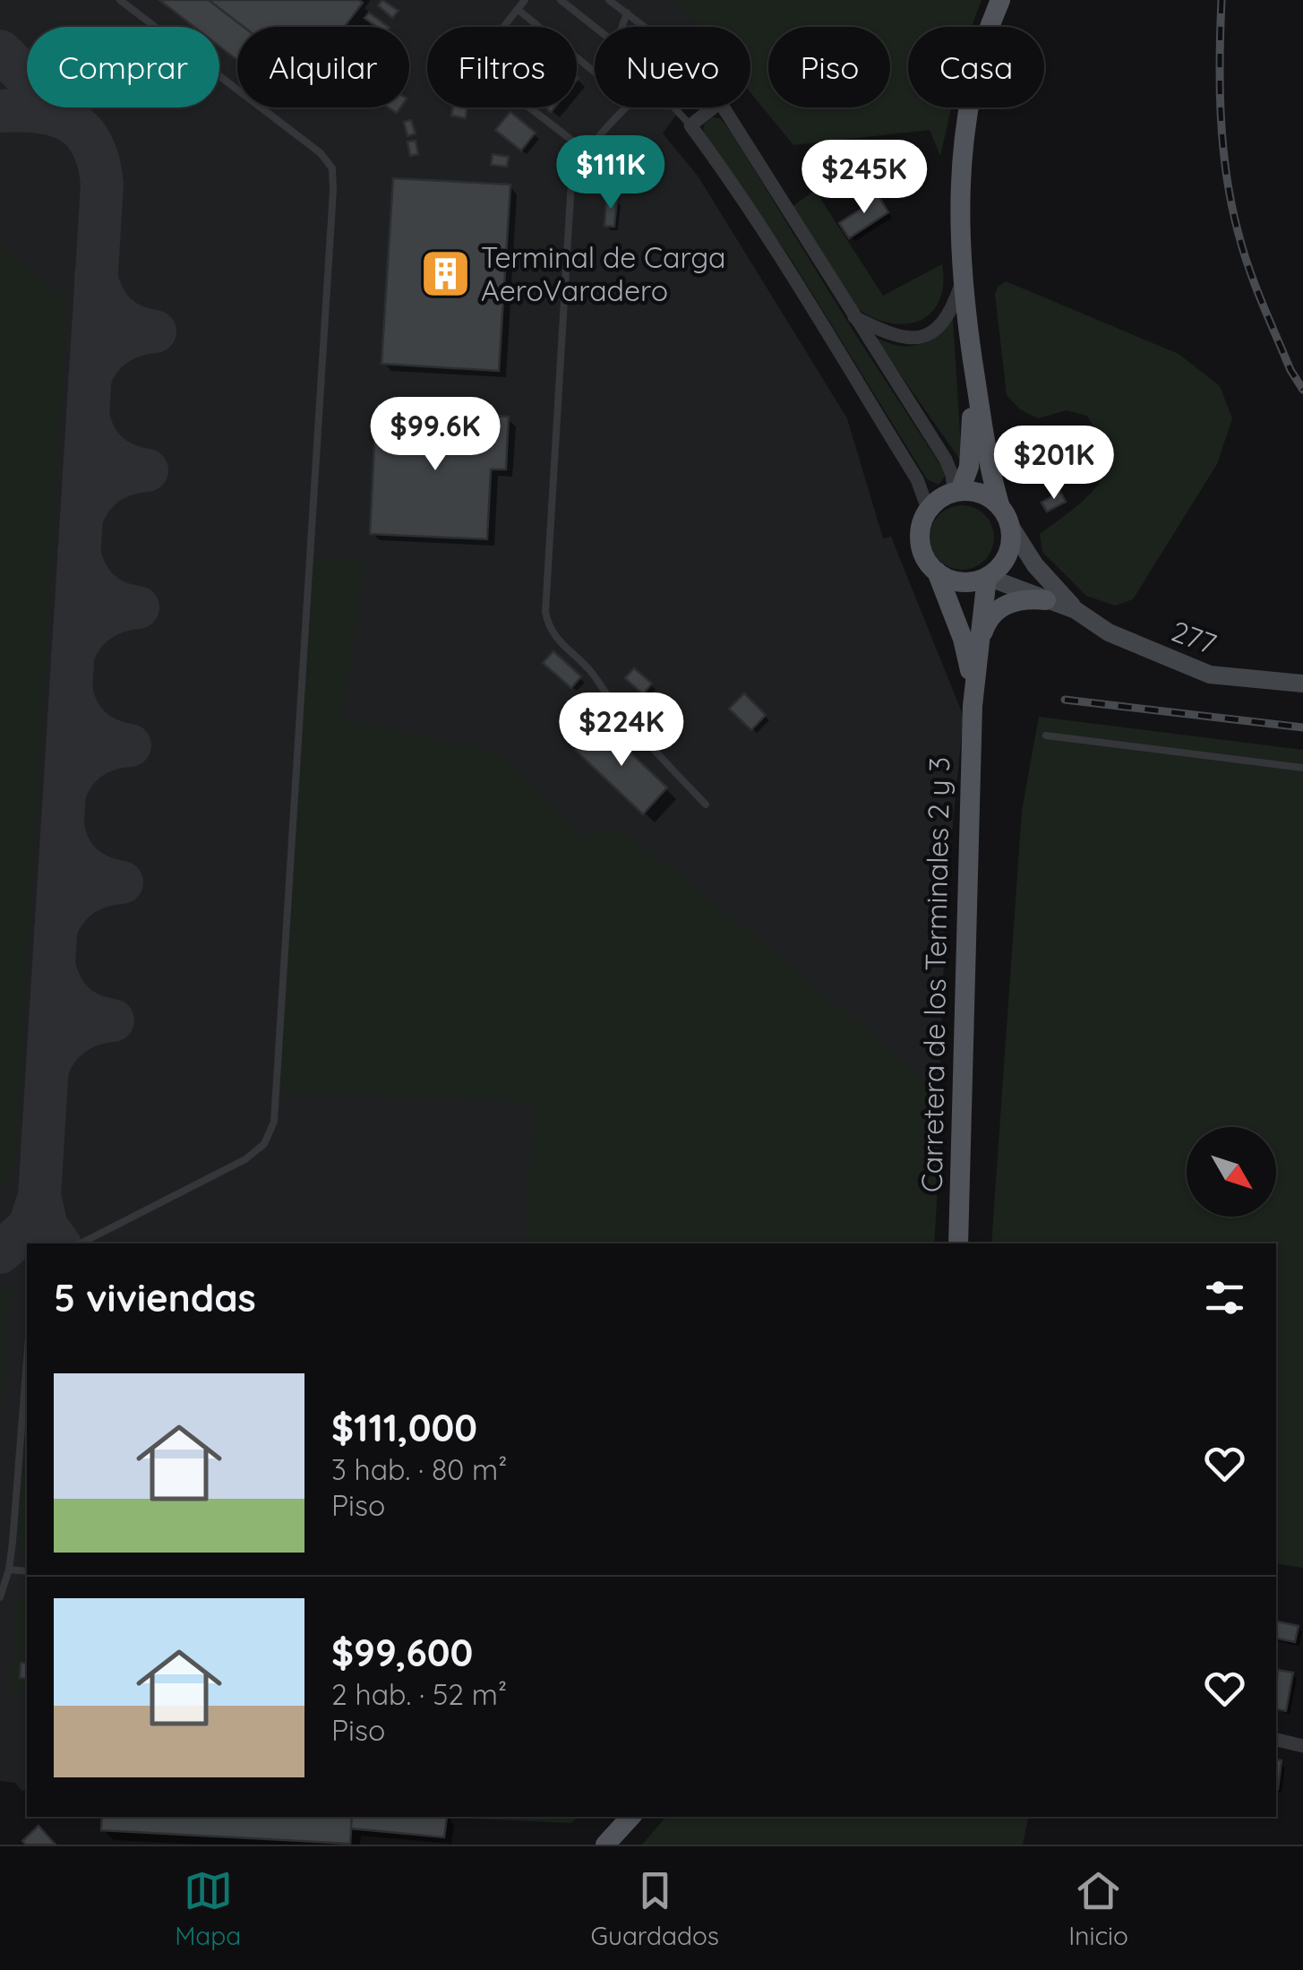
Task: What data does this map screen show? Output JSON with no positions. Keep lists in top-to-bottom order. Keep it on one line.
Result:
{"streets":{"main road":["Carretera de los Terminales 2 y 3"],"street":["277"]},"crossings":[["277","Carretera de los Terminales 2 y 3"]],"places":{"building":["Terminal de Carga AeroVaradero"]},"north":"bottom right","page":{"chip":["Comprar","Alquilar","Filtros","Nuevo","Piso","Casa"],"price":["$111K","$245K","$99.6K","$201K","$224K"],"heading":"5 viviendas","list":[{"name":"$111,000","note":"3 hab. · 80 m² · Piso"},{"name":"$99,600","note":"2 hab. · 52 m² · Piso"}],"tabs":["Mapa","Guardados","Inicio"]}}
